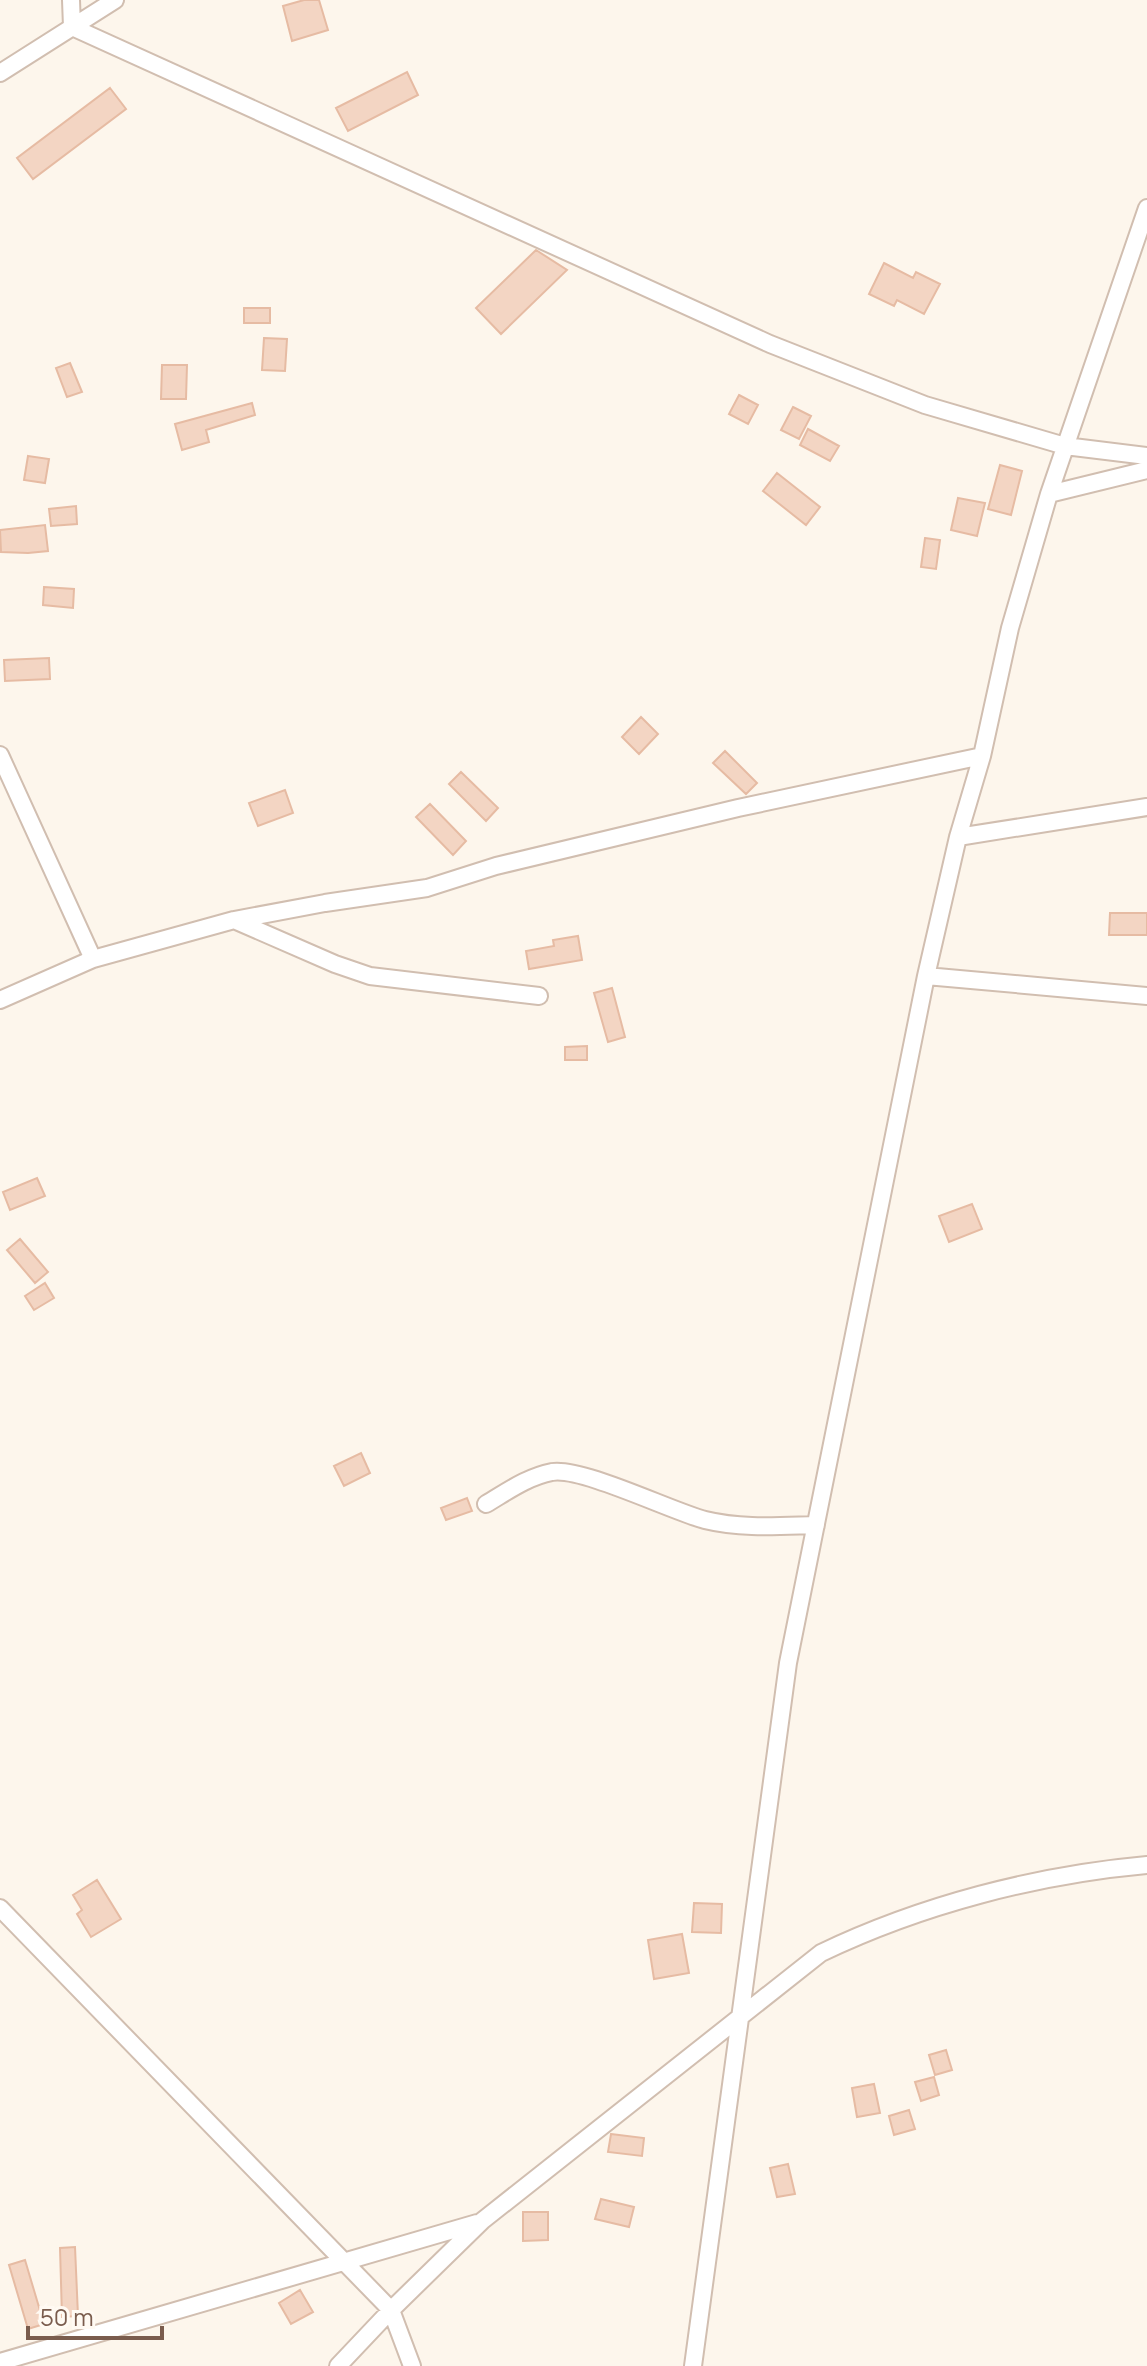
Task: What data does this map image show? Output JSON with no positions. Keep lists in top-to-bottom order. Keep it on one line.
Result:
{"scale_bar":"50 m"}
